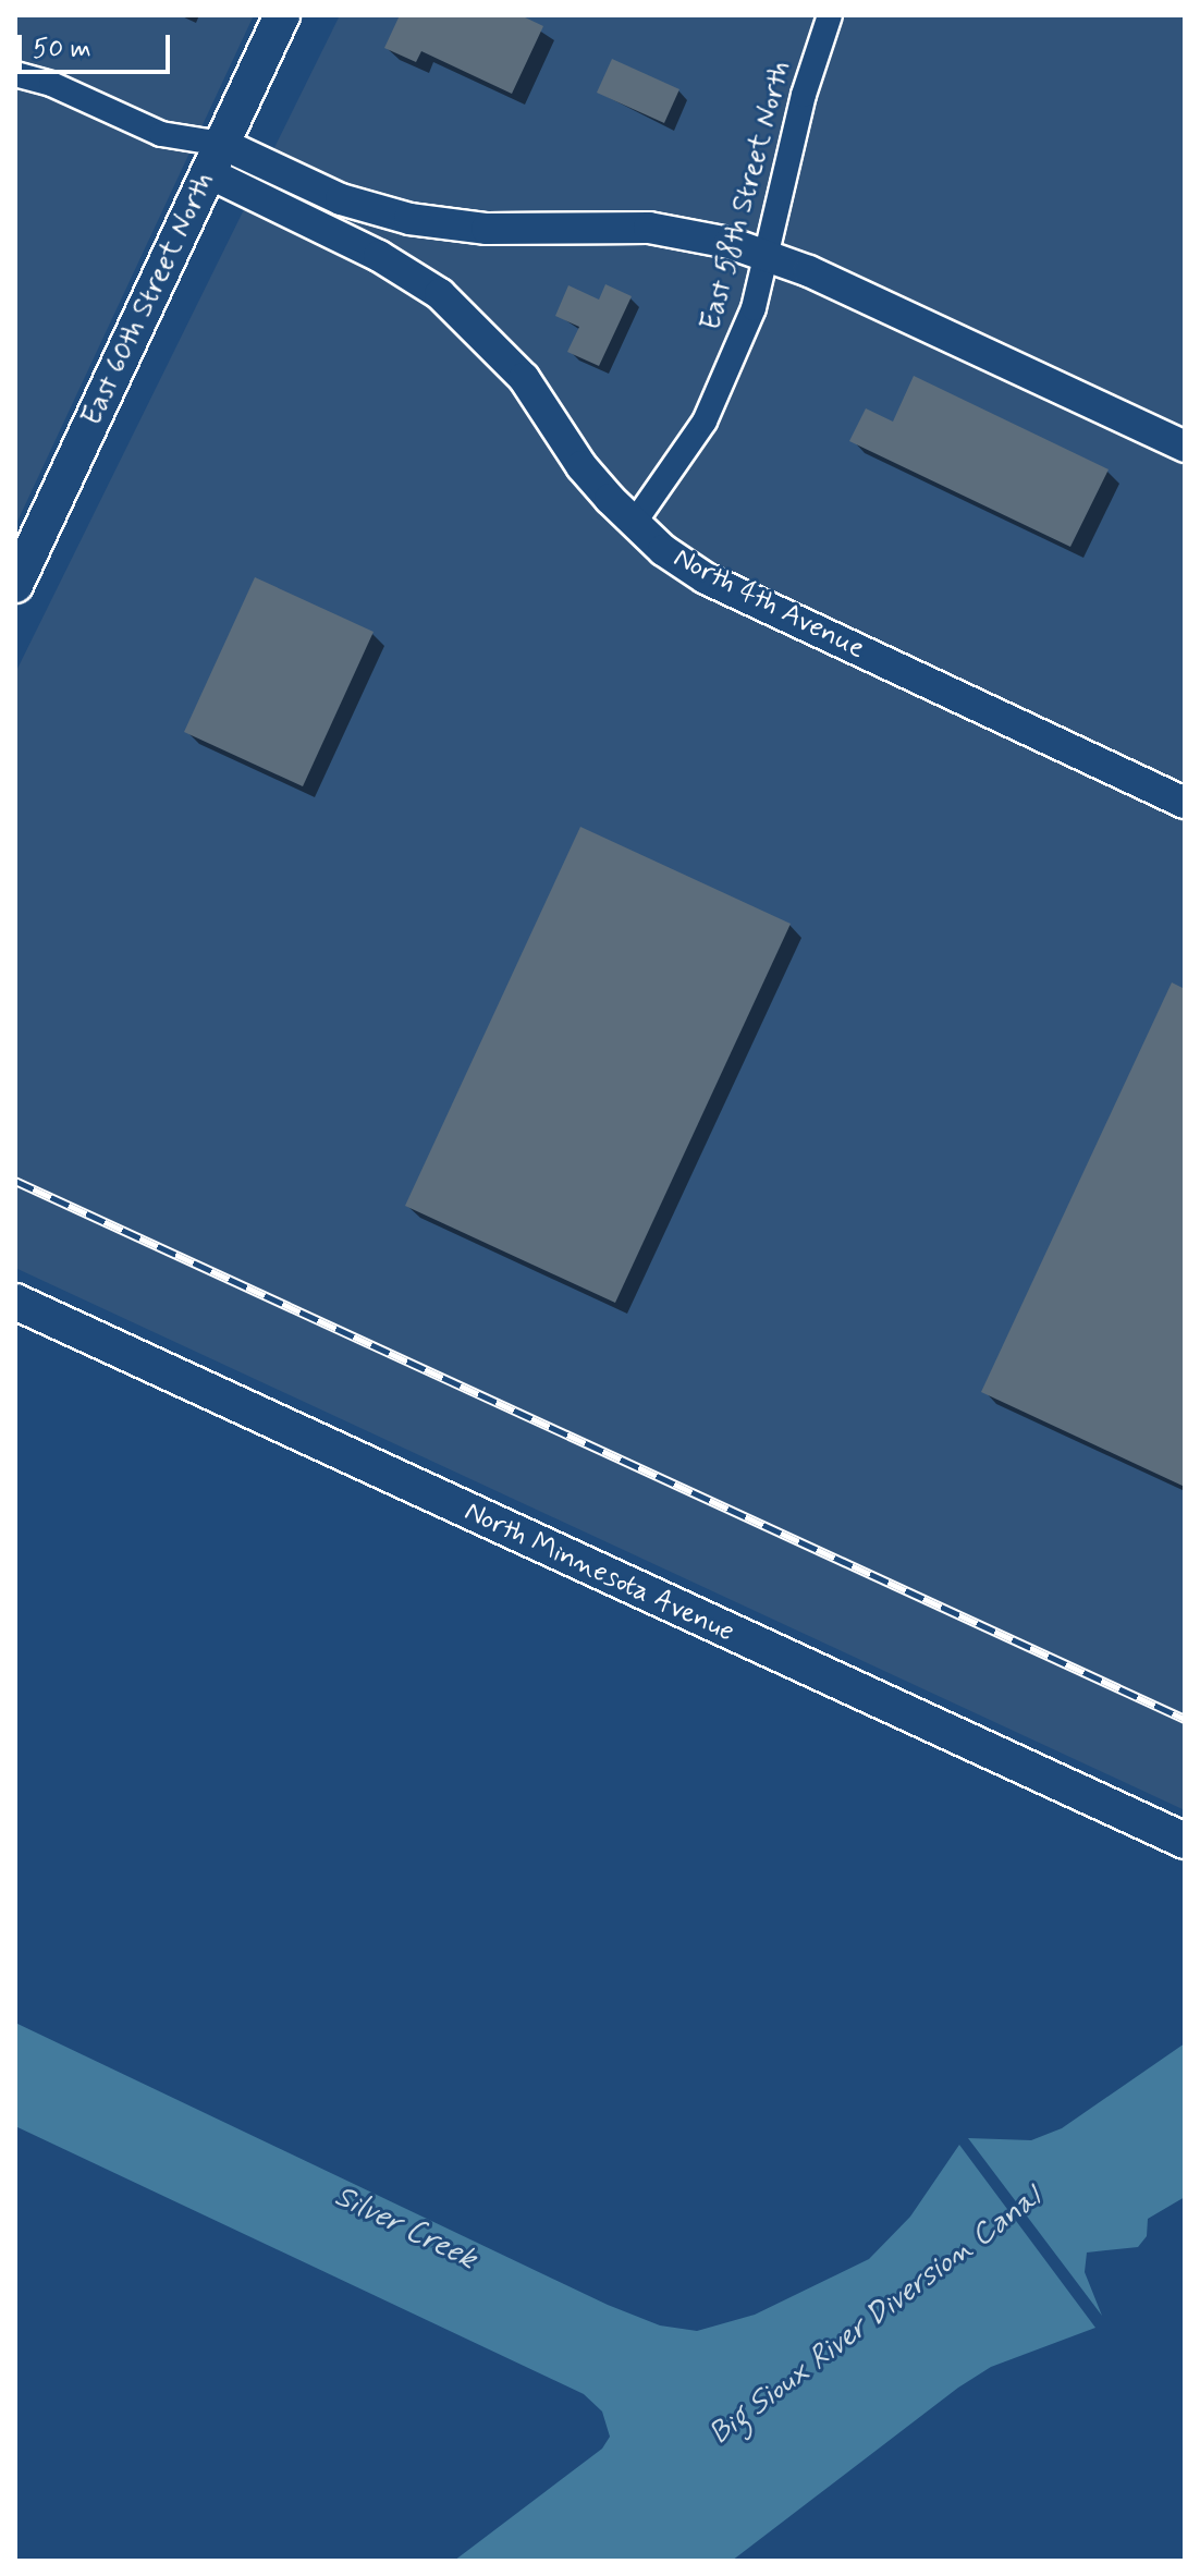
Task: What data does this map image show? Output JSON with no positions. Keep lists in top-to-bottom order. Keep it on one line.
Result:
{"streets":{"main road":["East 60th Street North","North Minnesota Avenue"],"street":["East 58th Street North","North 4th Avenue"]},"crossings":[["East 58th Street North","North 4th Avenue"],["East 60th Street North","North 4th Avenue"]],"water":["Silver Creek","Big Sioux River Diversion Canal"],"scale_bar":"50 m"}
